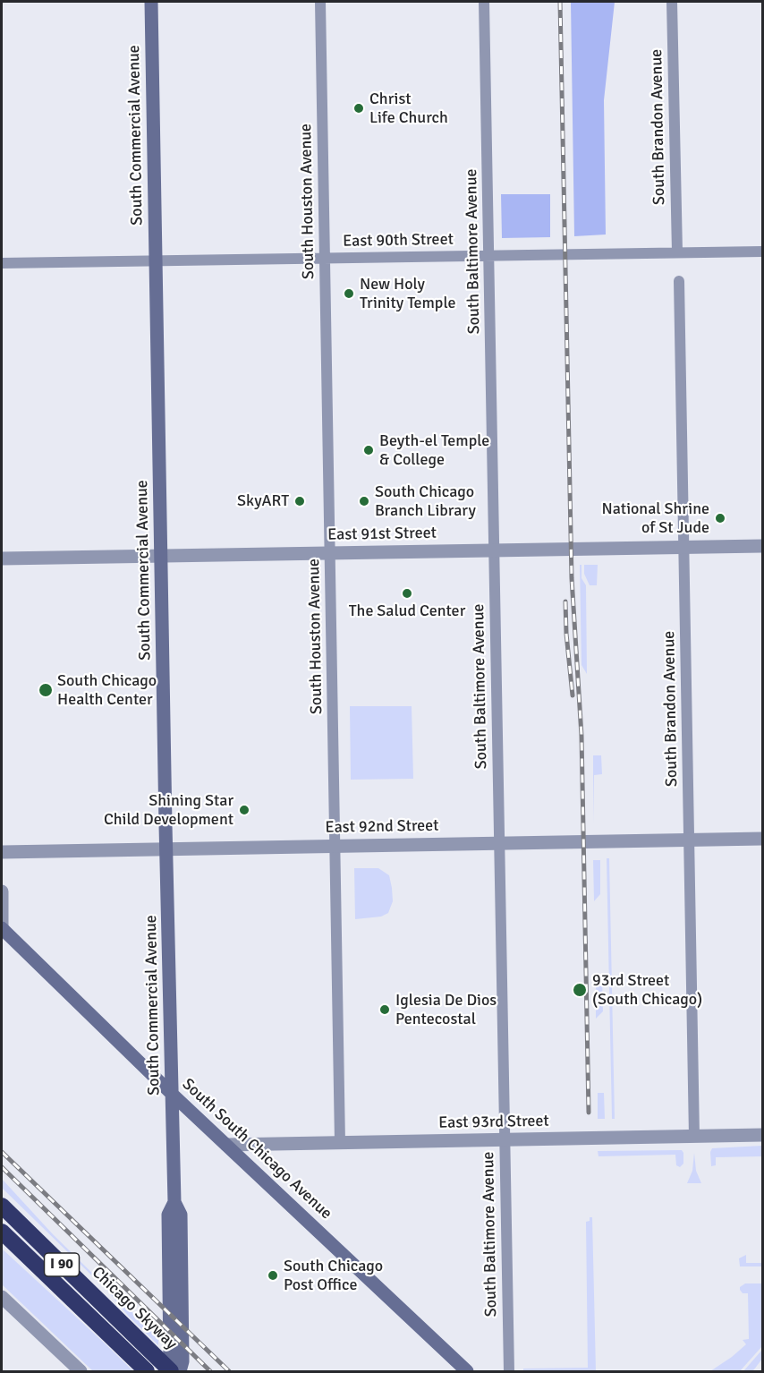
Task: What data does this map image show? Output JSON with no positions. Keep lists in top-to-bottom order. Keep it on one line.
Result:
{"streets":{"highway":["I 90","Chicago Skyway"],"main road":["South Commercial Avenue","South South Chicago Avenue"],"street":["South Brandon Avenue","South Houston Avenue","East 90th Street","South Baltimore Avenue","East 91st Street","East 92nd Street","East 93rd Street"]},"crossings":[["South Brandon Avenue","East 90th Street"],["South Brandon Avenue","East 91st Street"],["South Brandon Avenue","East 92nd Street"],["South Brandon Avenue","East 93rd Street"],["South Commercial Avenue","East 90th Street"],["South Commercial Avenue","East 91st Street"],["South Commercial Avenue","East 92nd Street"],["South Commercial Avenue","South South Chicago Avenue"],["South Commercial Avenue","Chicago Skyway"],["South Houston Avenue","East 90th Street"],["South Houston Avenue","East 91st Street"],["South Houston Avenue","East 92nd Street"],["South Houston Avenue","East 93rd Street"],["East 90th Street","South Baltimore Avenue"],["South Baltimore Avenue","East 91st Street"],["South Baltimore Avenue","East 92nd Street"],["South Baltimore Avenue","East 93rd Street"],["East 93rd Street","South South Chicago Avenue"]],"places":["Christ Life Church","New Holy Trinity Temple","Beyth-el Temple & College","SkyART","South Chicago Branch Library","National Shrine of St Jude","The Salud Center","South Chicago Health Center","Shining Star Child Development","93rd Street (South Chicago)","Iglesia De Dios Pentecostal","South Chicago Post Office"]}
